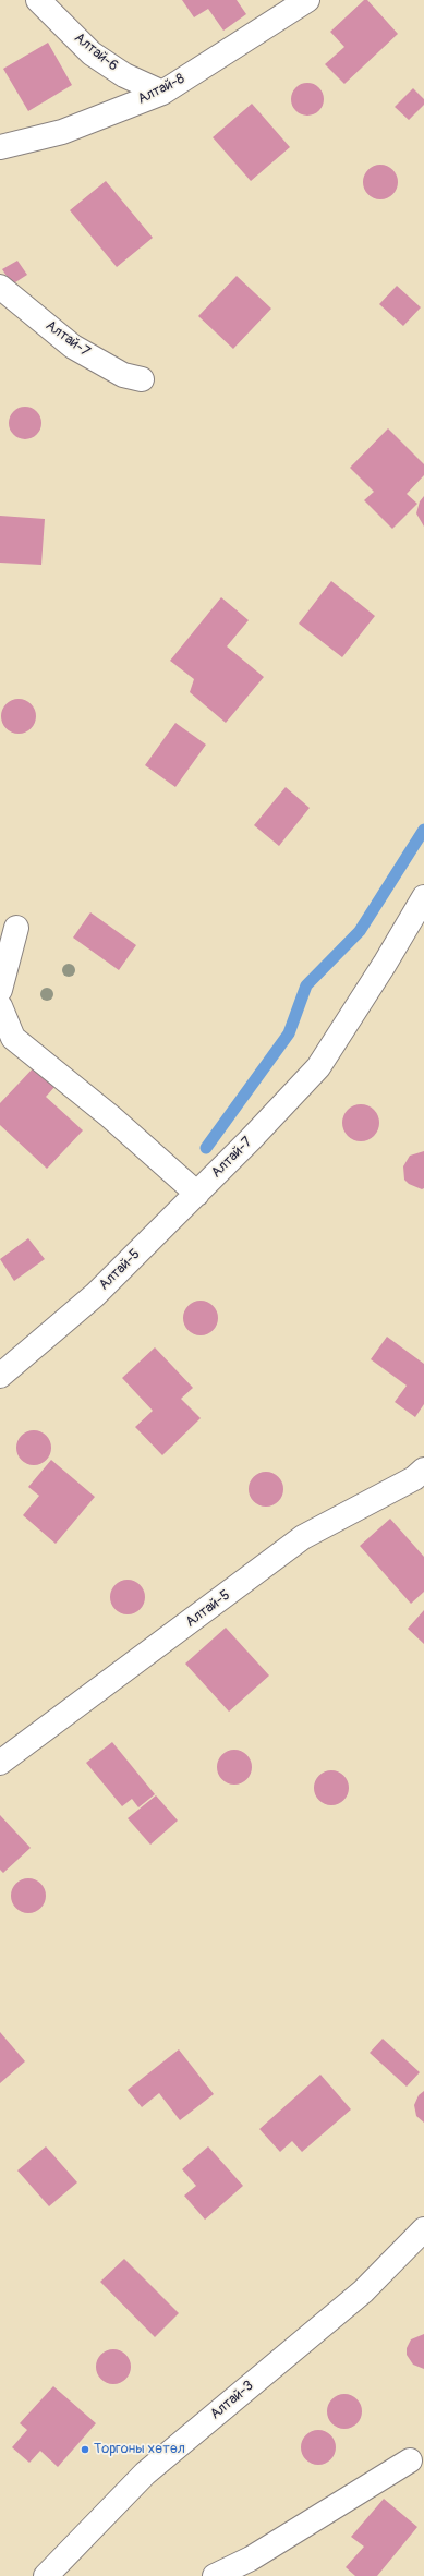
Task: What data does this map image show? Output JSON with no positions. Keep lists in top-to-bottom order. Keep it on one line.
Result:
{"streets":{"street":["Алтай-6","Алтай-8","Алтай-7","Алтай-5","Алтай-3"]},"crossings":[["Алтай-6","Алтай-8"],["Алтай-7","Алтай-5"]],"places":["Торгоны хөтөл"]}
